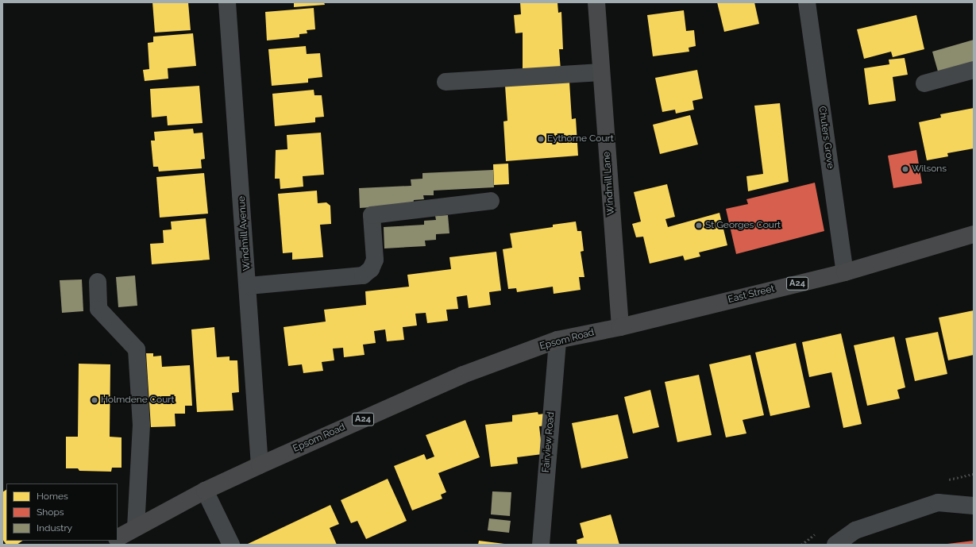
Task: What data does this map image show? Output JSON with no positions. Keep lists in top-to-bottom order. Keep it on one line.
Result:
{"streets":{"main road":["Windmill Lane","A24","East Street","Epsom Road"],"street":["Chuters Grove","Windmill Avenue","Fairview Road"]},"crossings":[["Chuters Grove","East Street"],["Windmill Lane","East Street"],["Windmill Lane","Epsom Road"],["Windmill Avenue","Epsom Road"],["East Street","Epsom Road"],["Epsom Road","Fairview Road"]],"places":["Eythorne Court","Wilsons","St Georges Court","Holmdene Court"],"legend":["Homes","Shops","Industry"]}
